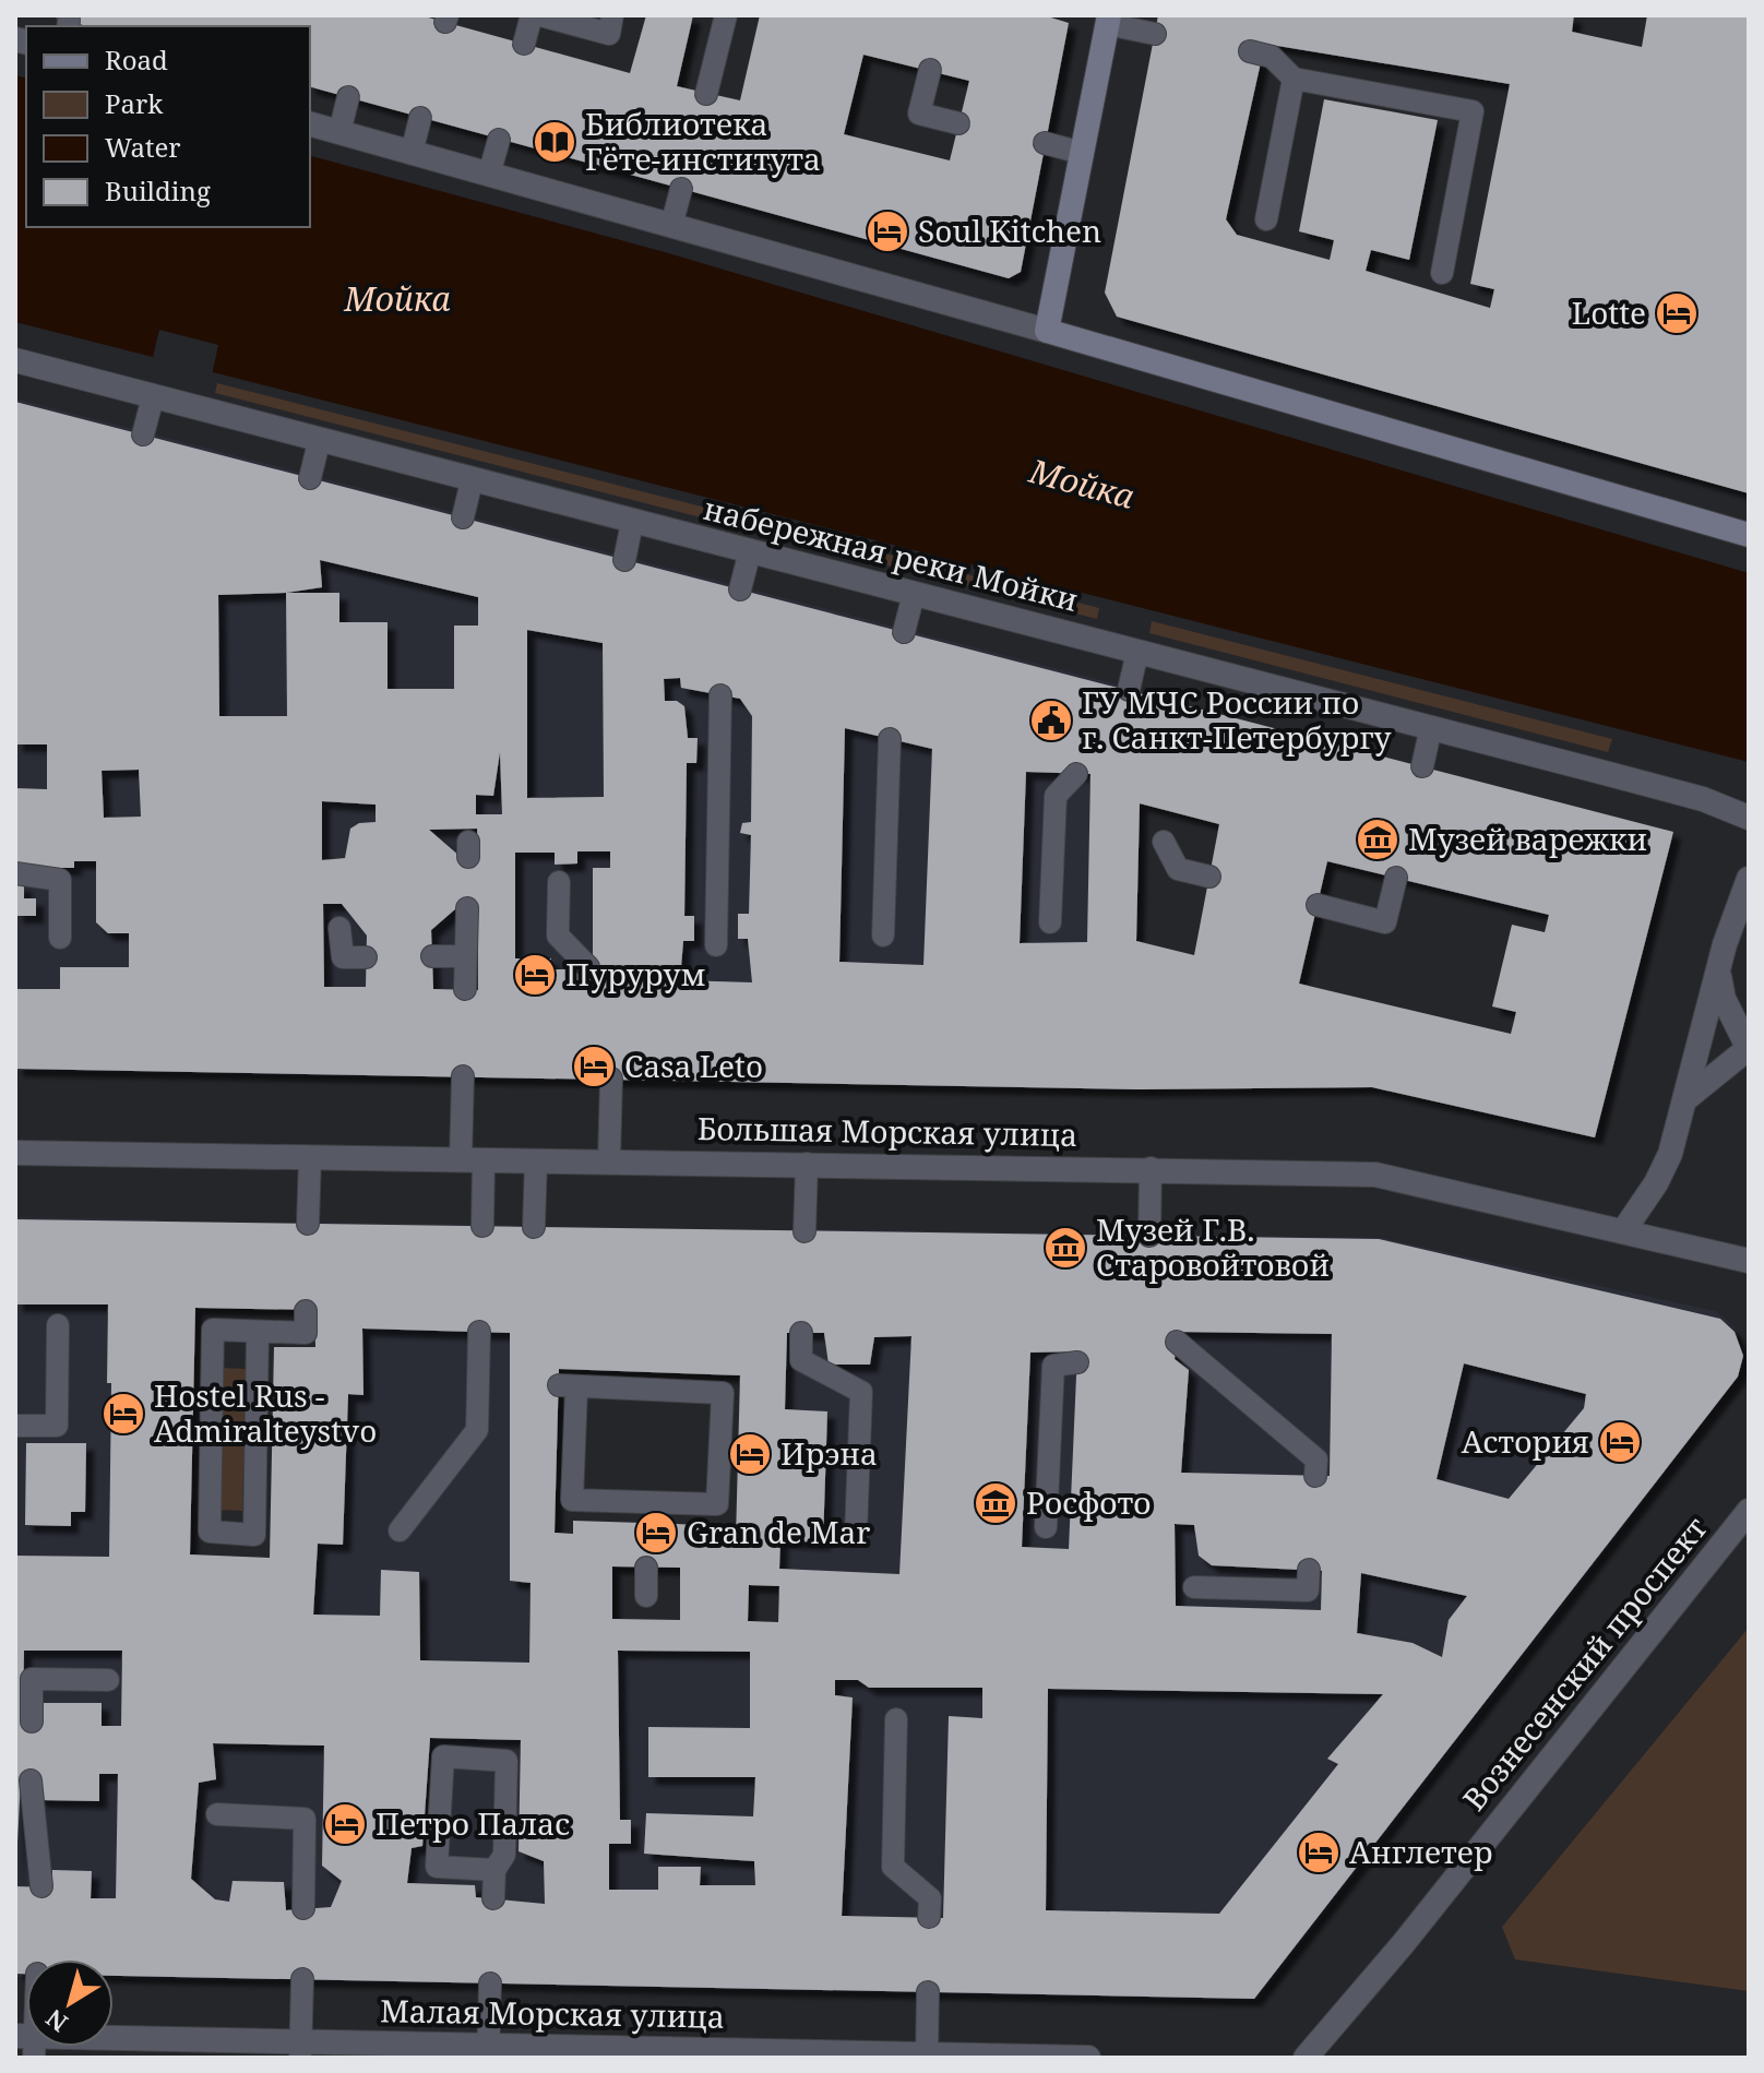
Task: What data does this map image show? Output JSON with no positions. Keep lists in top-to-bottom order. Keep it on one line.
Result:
{"streets":{"street":["набережная реки Мойки","Большая Морская улица","Вознесенский проспект","Малая Морская улица"]},"water":["Мойка"],"places":{"library":["Библиотека Гёте-института"],"hotel":["Soul Kitchen","Lotte","Пурурум","Casa Leto","Hostel Rus - Admiralteystvo","Астория","Ирэна","Gran de Mar","Петро Палас","Англетер"],"public building":["ГУ МЧС России по г. Санкт-Петербургу"],"museum":["Музей варежки","Музей Г.В. Старовойтовой","Росфото"]},"legend":["Road","Park","Water","Building"],"north":"bottom left"}
